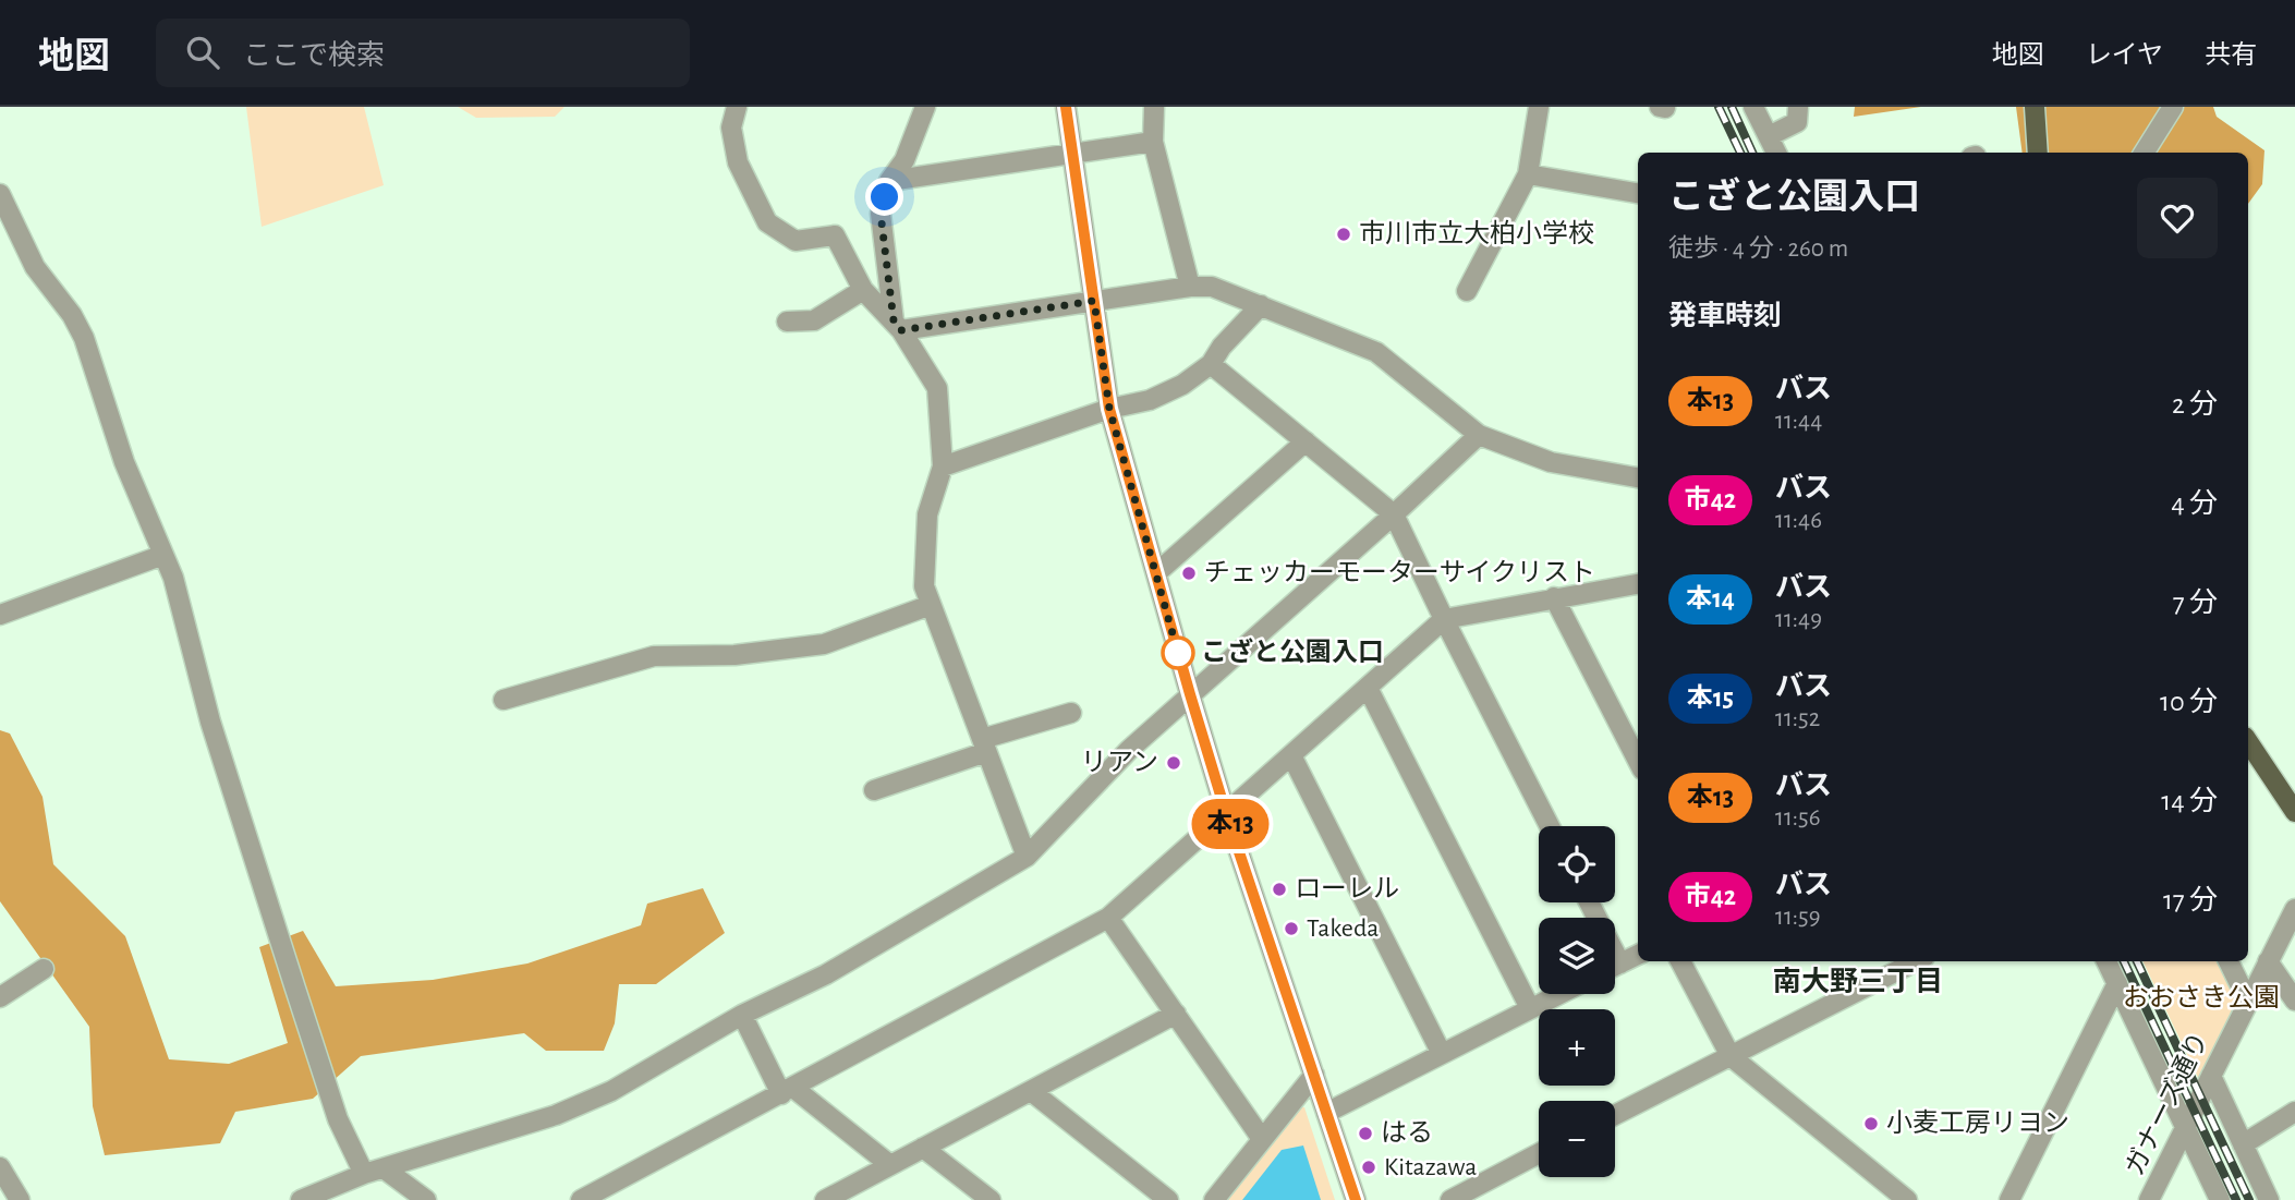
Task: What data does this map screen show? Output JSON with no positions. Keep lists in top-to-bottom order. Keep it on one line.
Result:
{"streets":{"street":["ガナーズ通り"]},"districts":["南大野三丁目"],"parks":["おおさき公園"],"places":["市川市立大柏小学校","チェッカーモーターサイクリスト","こざと公園入口","リアン","ローレル","Takeda","小麦工房リヨン","はる","Kitazawa"],"lines":["bus line 本13"],"page":{"header":"地図","search":"ここで検索","nav":["地図","レイヤ","共有"],"on_map":"本13","heading":[["こざと公園入口","徒歩 · 4 分 · 260 m"],"発車時刻"],"list":[{"mark":"本13","name":"バス","note":"11:44","value":"2 分"},{"mark":"市42","name":"バス","note":"11:46","value":"4 分"},{"mark":"本14","name":"バス","note":"11:49","value":"7 分"},{"mark":"本15","name":"バス","note":"11:52","value":"10 分"},{"mark":"本13","name":"バス","note":"11:56","value":"14 分"},{"mark":"市42","name":"バス","note":"11:59","value":"17 分"}],"map_buttons":["+","−"]}}
